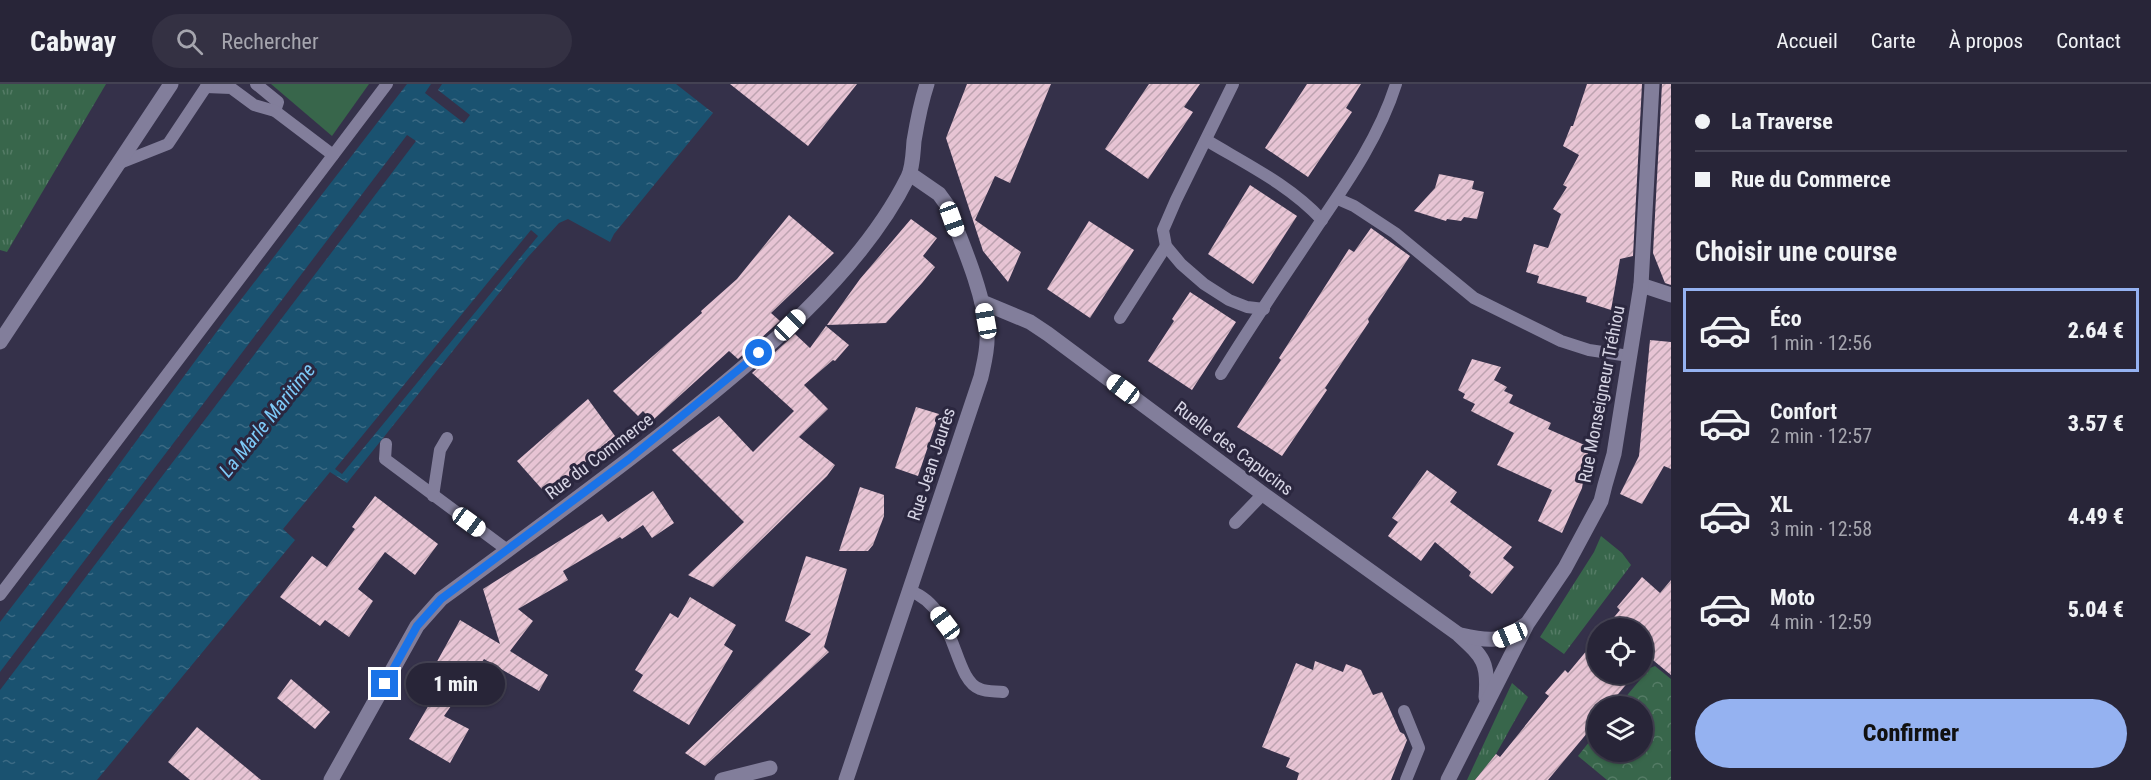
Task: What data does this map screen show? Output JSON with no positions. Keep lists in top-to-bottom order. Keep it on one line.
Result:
{"streets":{"street":["Rue Monseigneur Tréhiou","Ruelle des Capucins","Rue du Commerce","Rue Jean Jaurès"]},"crossings":[["Rue Monseigneur Tréhiou","Ruelle des Capucins"],["Ruelle des Capucins","Rue Jean Jaurès"],["Rue du Commerce","Rue Jean Jaurès"]],"water":["La Marle Maritime"],"page":{"header":"Cabway","search":"Rechercher","nav":["Accueil","Carte","À propos","Contact"],"banner":["La Traverse","Rue du Commerce"],"heading":"Choisir une course","list":[{"name":"Éco","note":"1 min · 12:56","value":"2.64 €"},{"name":"Confort","note":"2 min · 12:57","value":"3.57 €"},{"name":"XL","note":"3 min · 12:58","value":"4.49 €"},{"name":"Moto","note":"4 min · 12:59","value":"5.04 €"}],"bubble":"1 min","buttons":"Confirmer"}}
